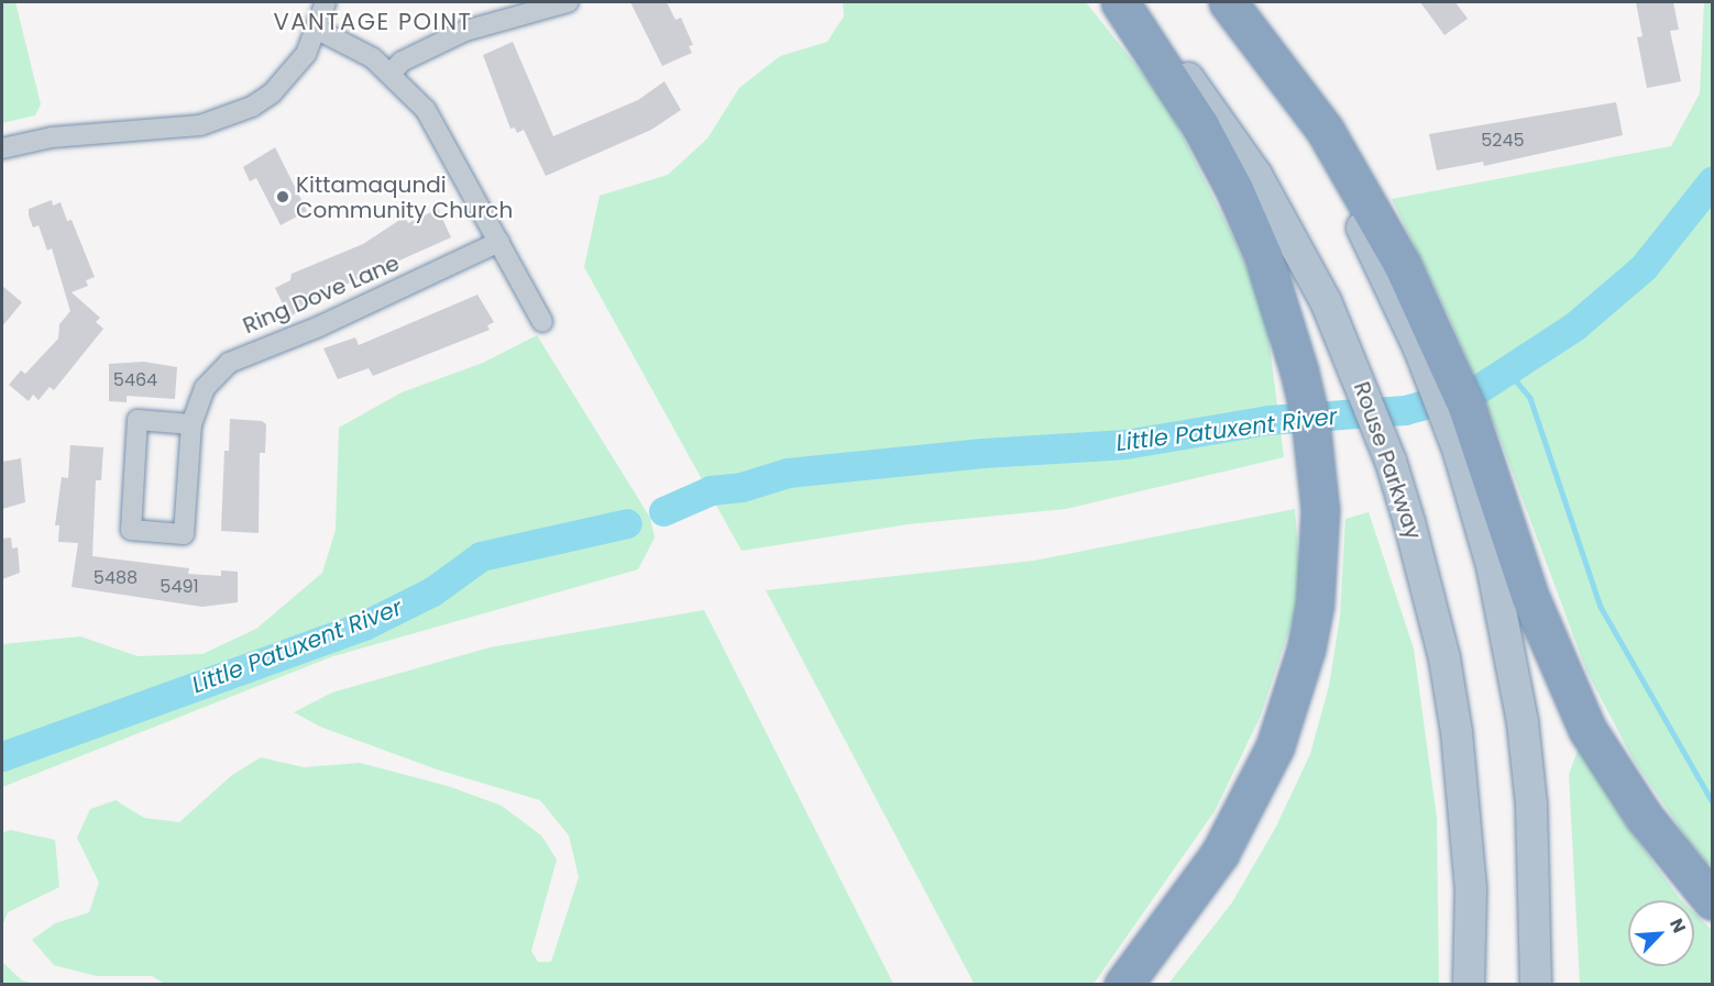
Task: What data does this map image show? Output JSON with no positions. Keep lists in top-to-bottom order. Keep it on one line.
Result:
{"streets":{"main road":["Rouse Parkway"],"street":["Ring Dove Lane"]},"districts":["VANTAGE POINT"],"water":["Little Patuxent River"],"places":["Kittamaqundi Community Church"],"house_numbers":["5245","5464","5488","5491"],"north":"top right"}
